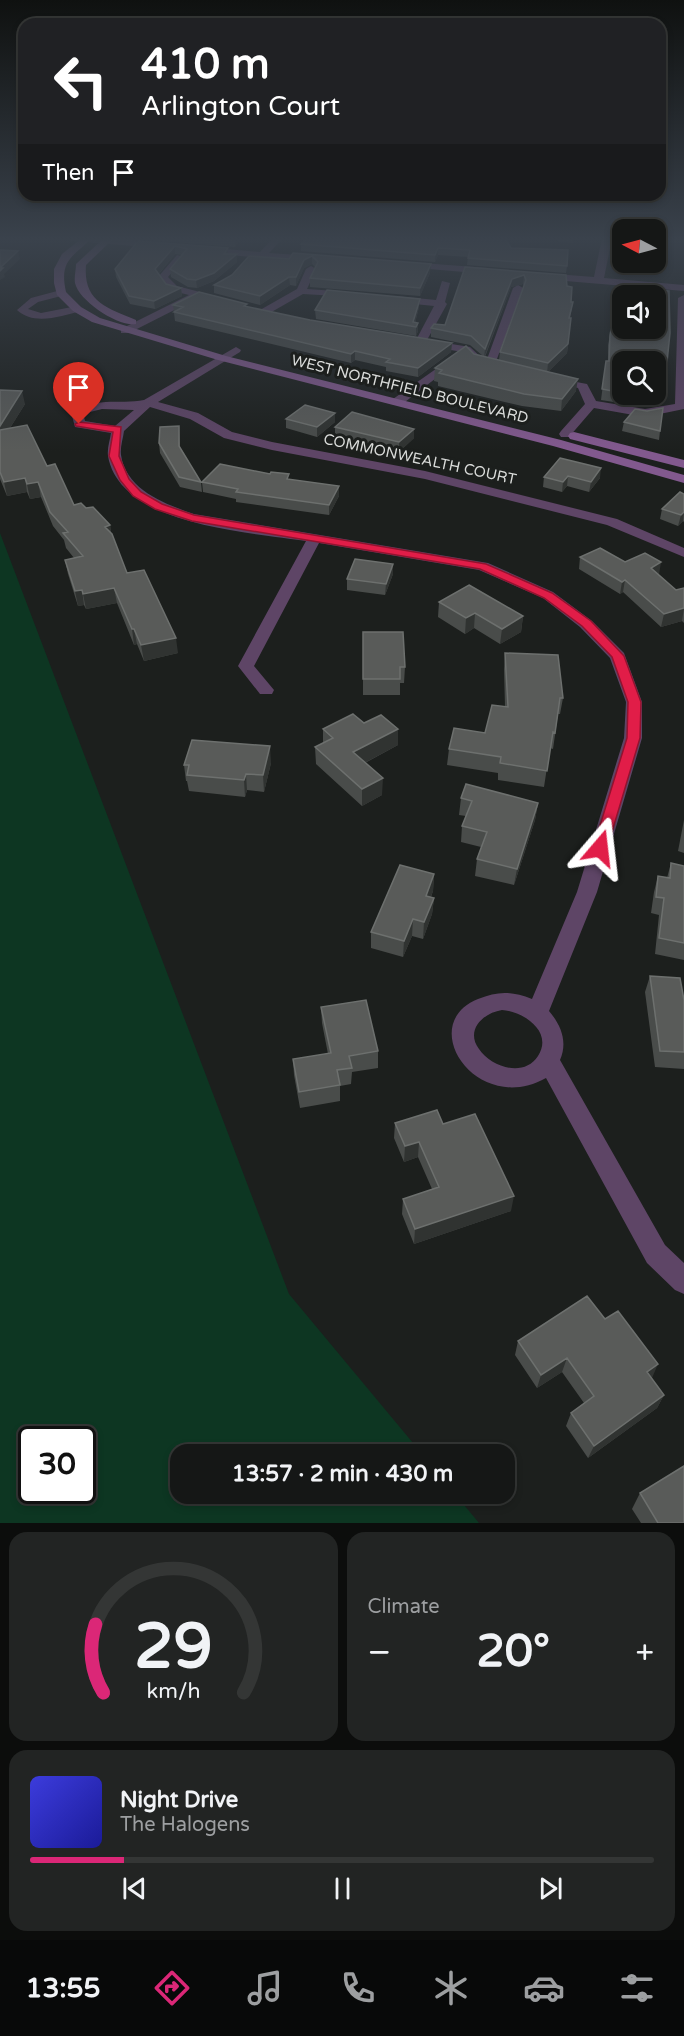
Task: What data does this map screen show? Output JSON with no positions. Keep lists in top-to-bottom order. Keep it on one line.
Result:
{"streets":{"main road":["WEST NORTHFIELD BOULEVARD"],"street":["COMMONWEALTH COURT"]},"north":"left","page":{"turn":["410 m","Arlington Court"],"then":"Then","limit":"30","trip":"13:57 · 2 min · 430 m","tile":"Climate","heat":["−","20°","+"],"song":["Night Drive","The Halogens"],"tabs":"13:55","gauge":["29","km/h"]}}
